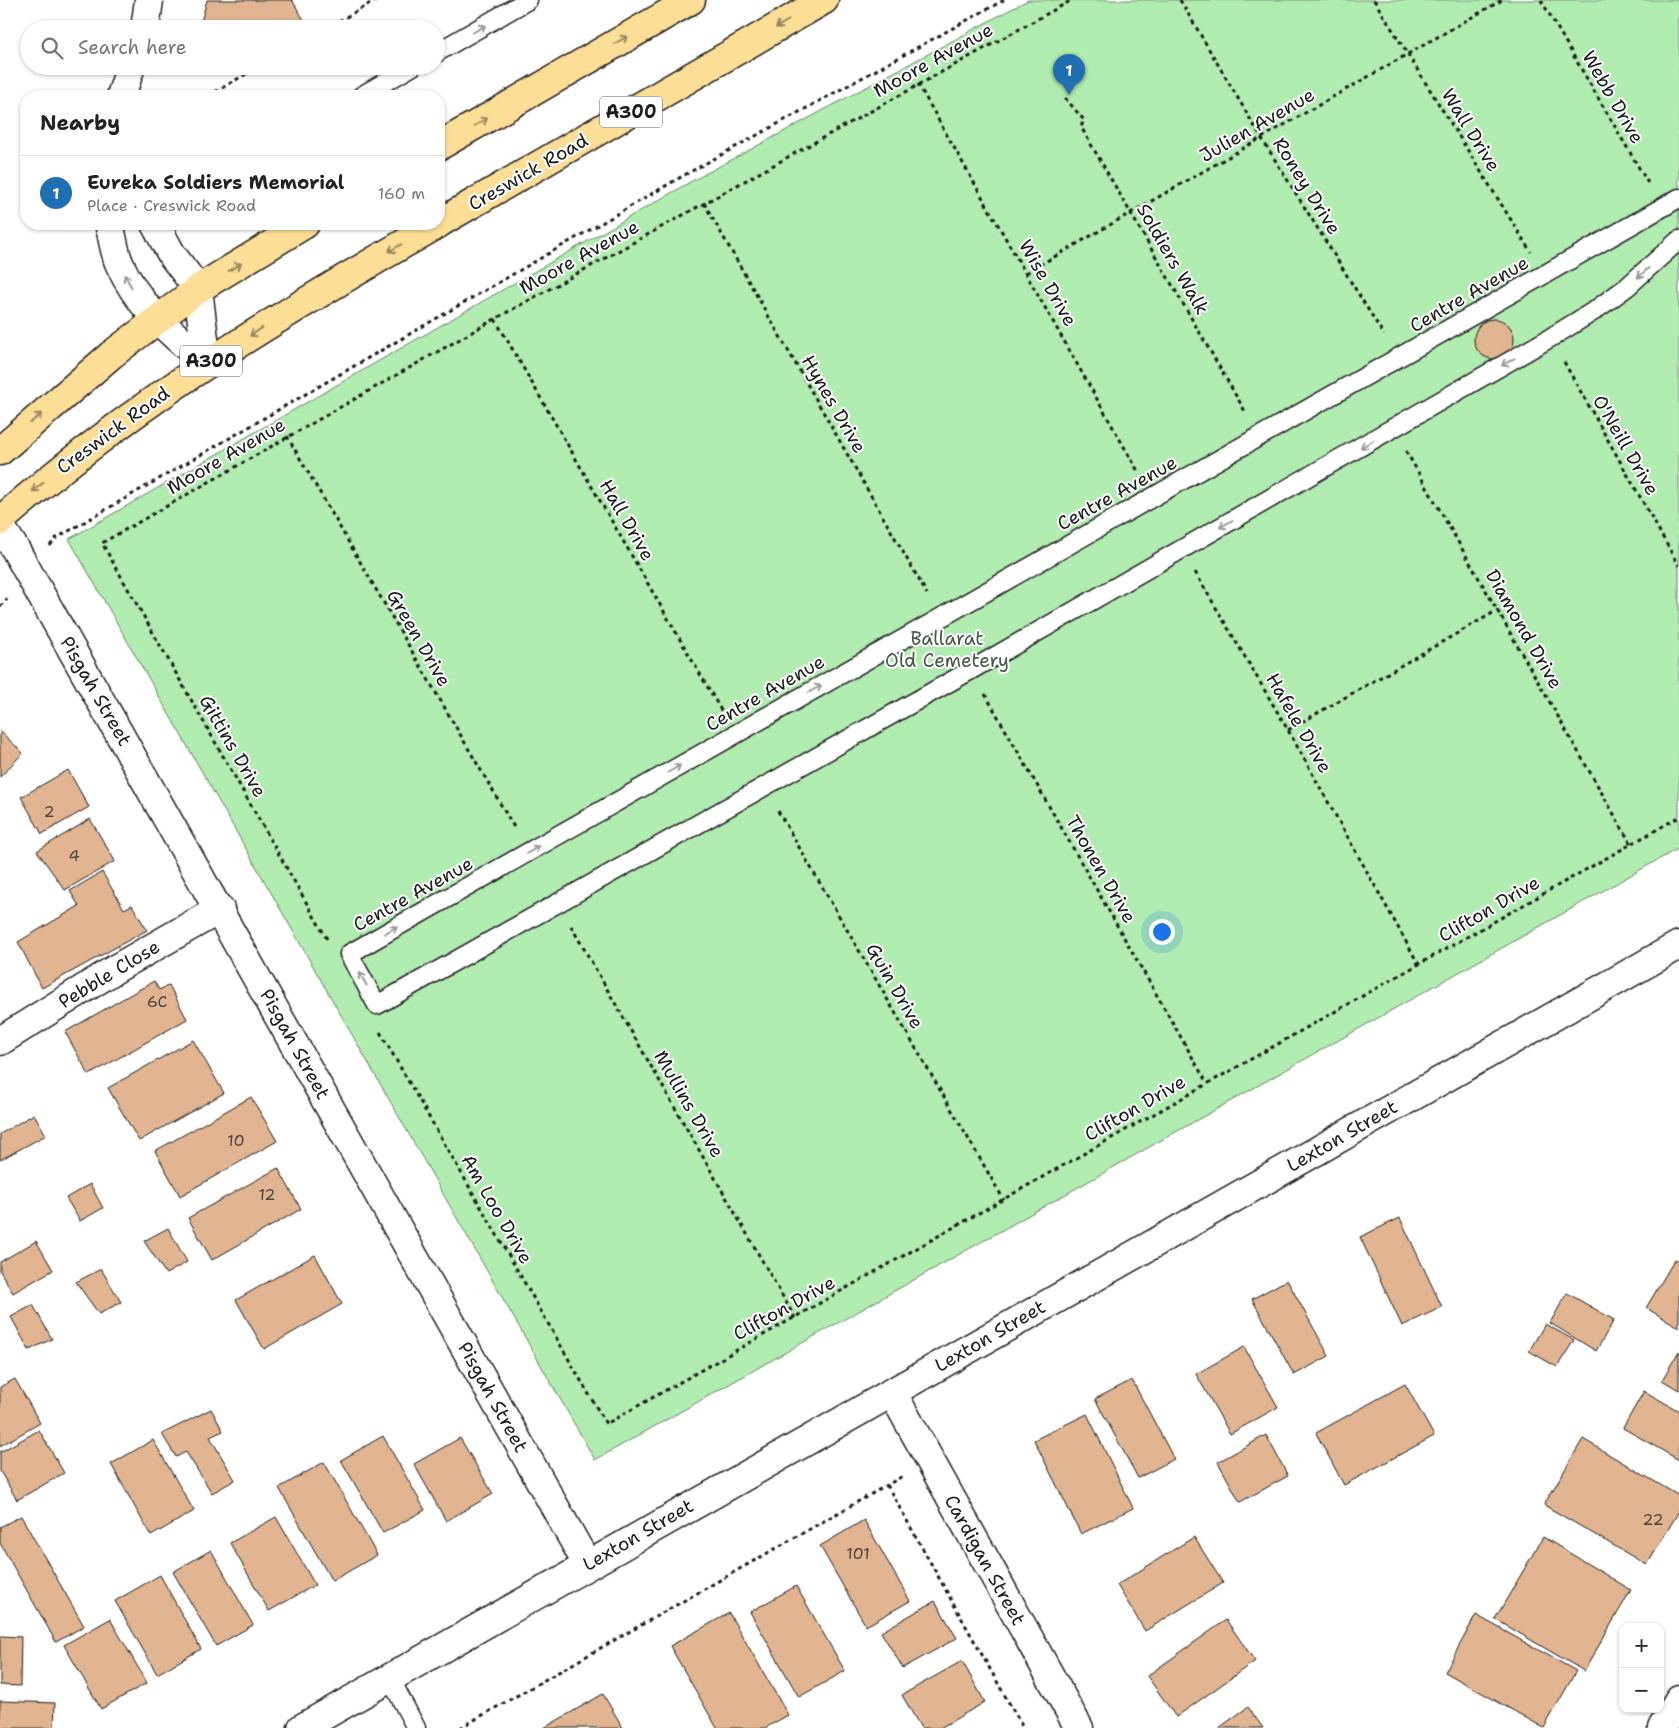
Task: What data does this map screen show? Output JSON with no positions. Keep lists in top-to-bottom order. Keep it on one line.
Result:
{"streets":{"highway":["A300","Creswick Road"],"street":["Pisgah Street","Pebble Close","Lexton Street","Cardigan Street"],"lane":["Centre Avenue"],"path":["Moore Avenue","Webb Drive","Julien Avenue","Wall Drive","Roney Drive","Soldiers Walk","Wise Drive","Hynes Drive","O'Neill Drive","Hall Drive","Diamond Drive","Green Drive","Hafele Drive","Gittins Drive","Thonen Drive","Clifton Drive","Guin Drive","Mullins Drive","Am Loo Drive"]},"crossings":[["Moore Avenue","Wise Drive"],["Moore Avenue","Hynes Drive"],["Moore Avenue","Hall Drive"],["Moore Avenue","Green Drive"],["Moore Avenue","Gittins Drive"],["Webb Drive","Centre Avenue"],["Julien Avenue","Wall Drive"],["Julien Avenue","Roney Drive"],["Julien Avenue","Soldiers Walk"],["Julien Avenue","Wise Drive"],["Wall Drive","Centre Avenue"],["Roney Drive","Centre Avenue"],["Soldiers Walk","Centre Avenue"],["Wise Drive","Centre Avenue"],["Centre Avenue","Hynes Drive"],["Centre Avenue","Hall Drive"],["Centre Avenue","Green Drive"],["Centre Avenue","Gittins Drive"],["Centre Avenue","Am Loo Drive"],["Diamond Drive","Clifton Drive"],["Pisgah Street","Pebble Close"],["Pisgah Street","Lexton Street"],["Hafele Drive","Clifton Drive"],["Thonen Drive","Clifton Drive"],["Clifton Drive","Guin Drive"],["Clifton Drive","Mullins Drive"],["Clifton Drive","Am Loo Drive"],["Lexton Street","Cardigan Street"]],"parks":["Ballarat Old Cemetery"],"house_numbers":["2","4","6C","10","12","22","101"],"page":{"search":"Search here","pins":"1","heading":"Nearby","list":[{"mark":"1","name":"Eureka Soldiers Memorial","note":"Place · Creswick Road","value":"160 m"}],"map_buttons":["+","−"]}}
